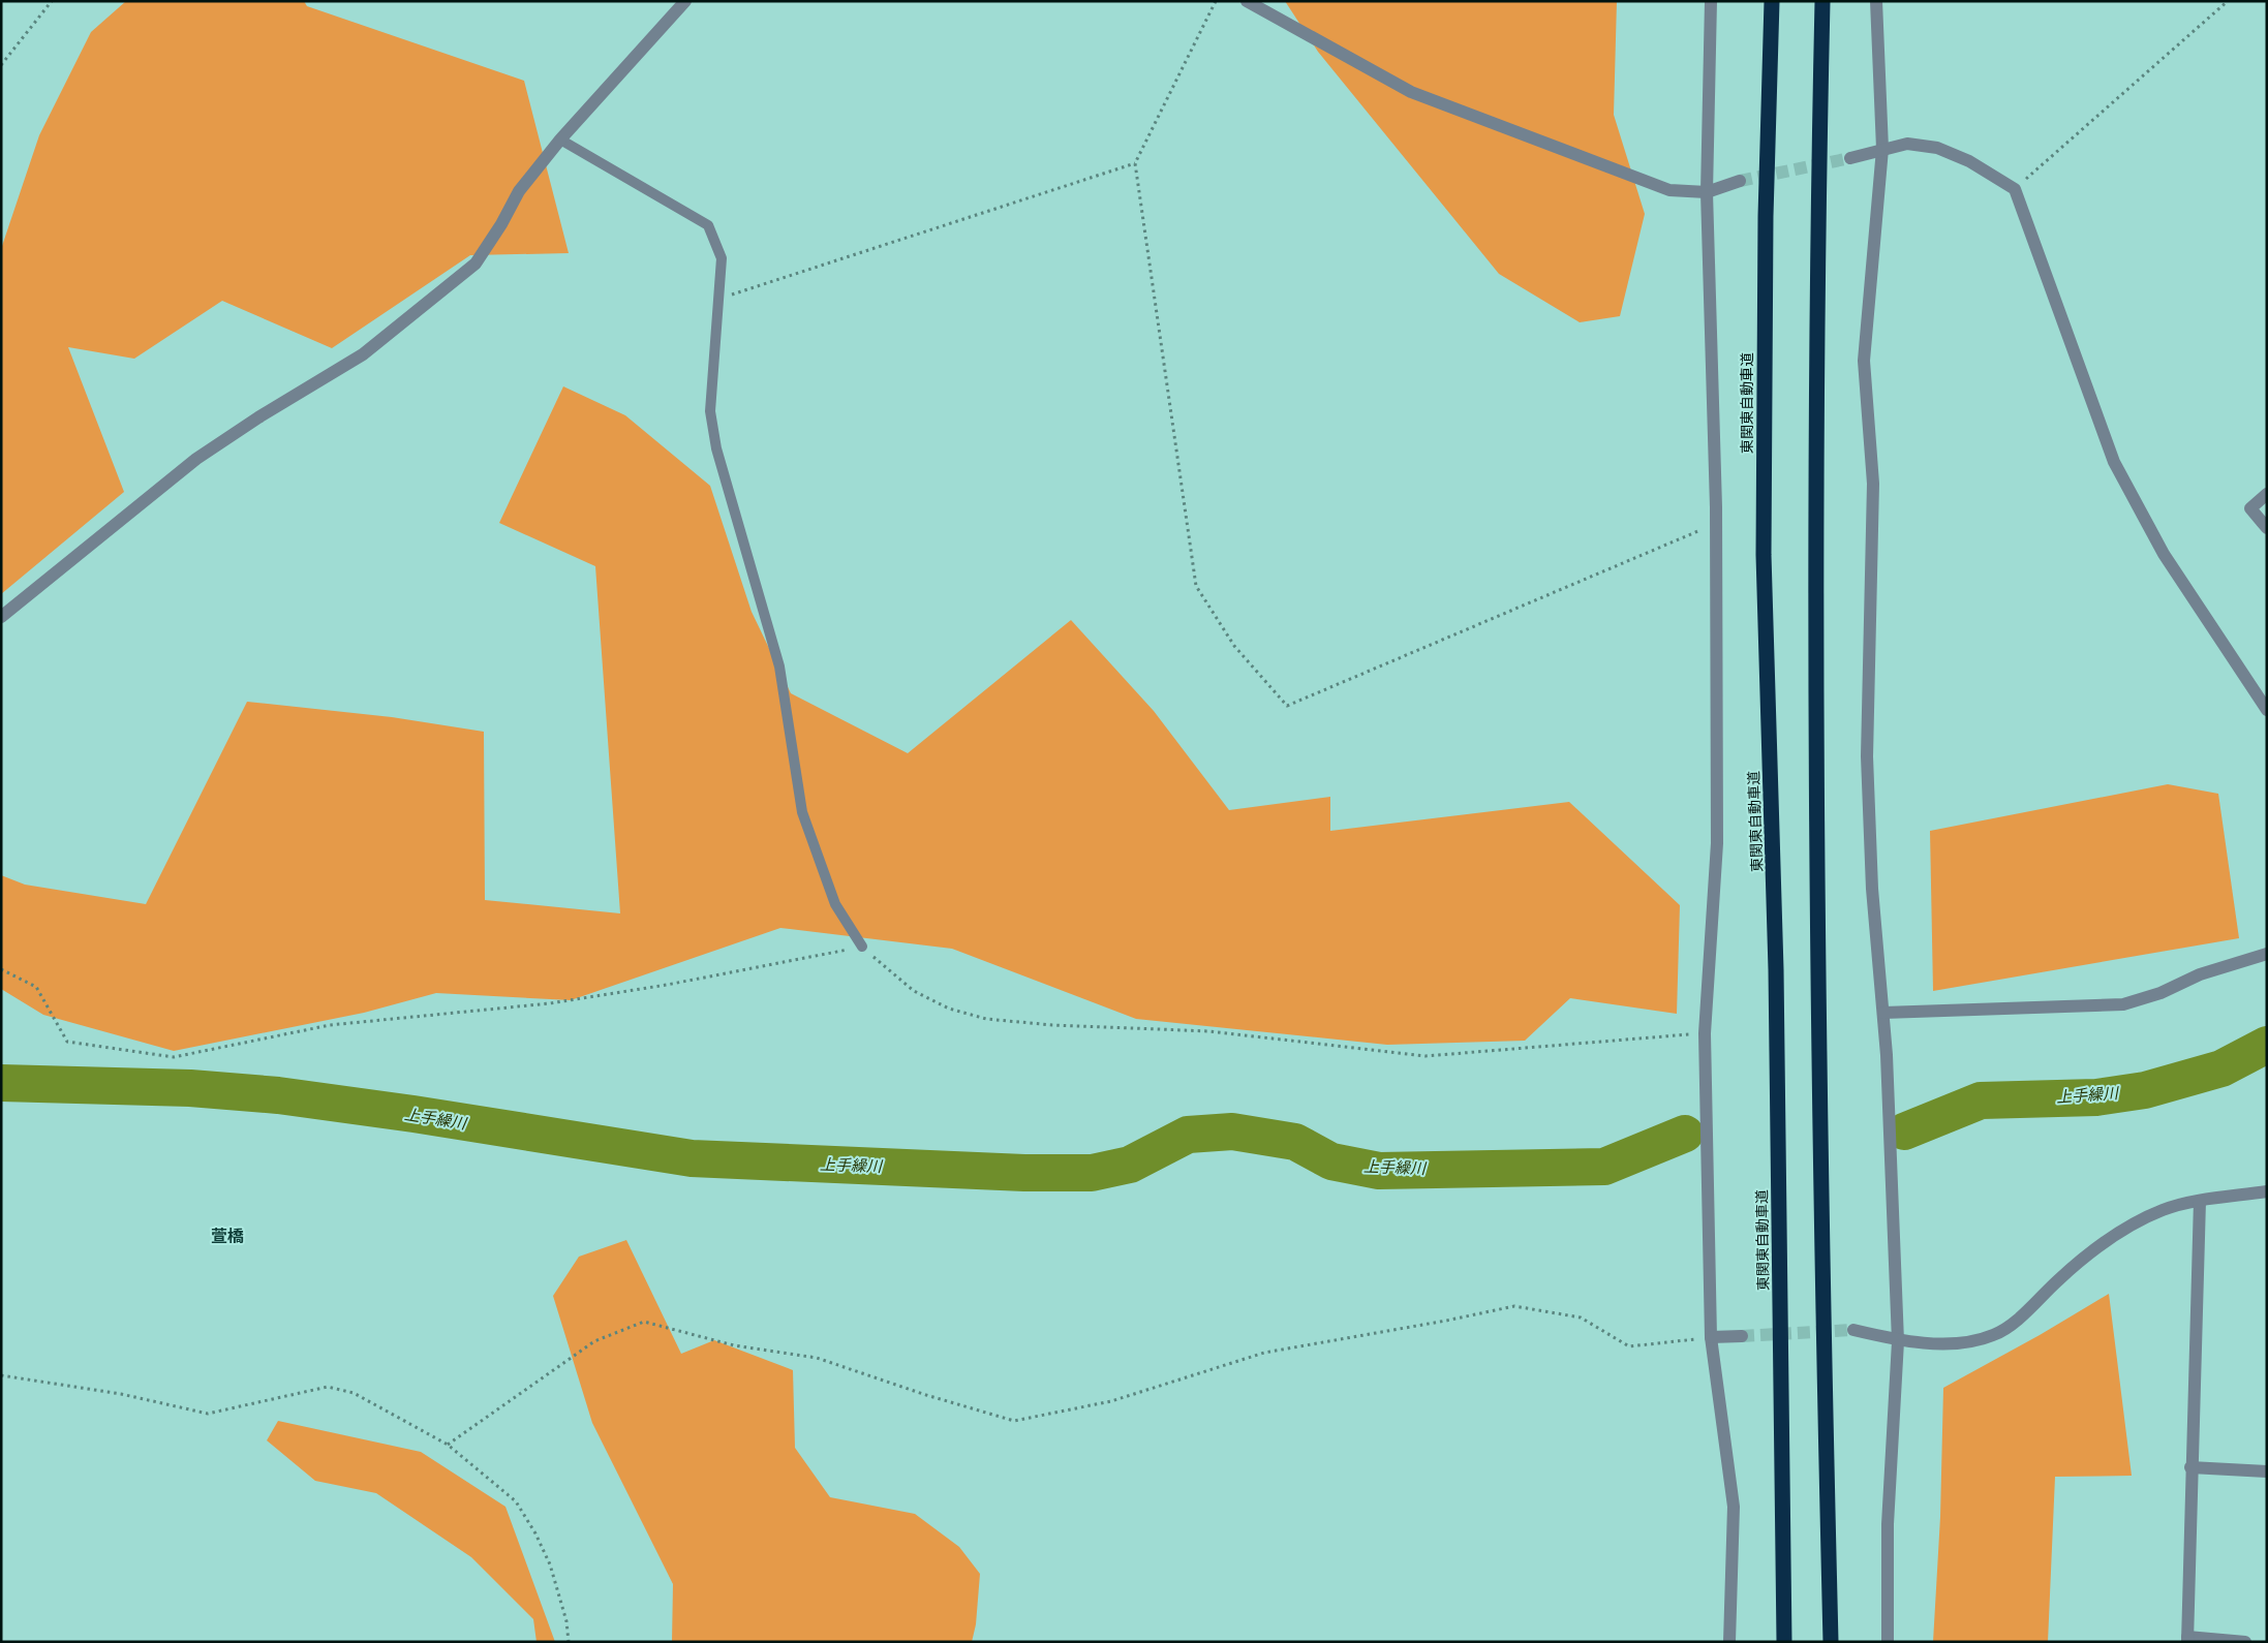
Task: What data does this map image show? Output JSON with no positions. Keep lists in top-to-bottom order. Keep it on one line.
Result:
{"streets":{"highway":["東関東自動車道"]},"districts":["萱橋"],"water":["上手繰川"]}
